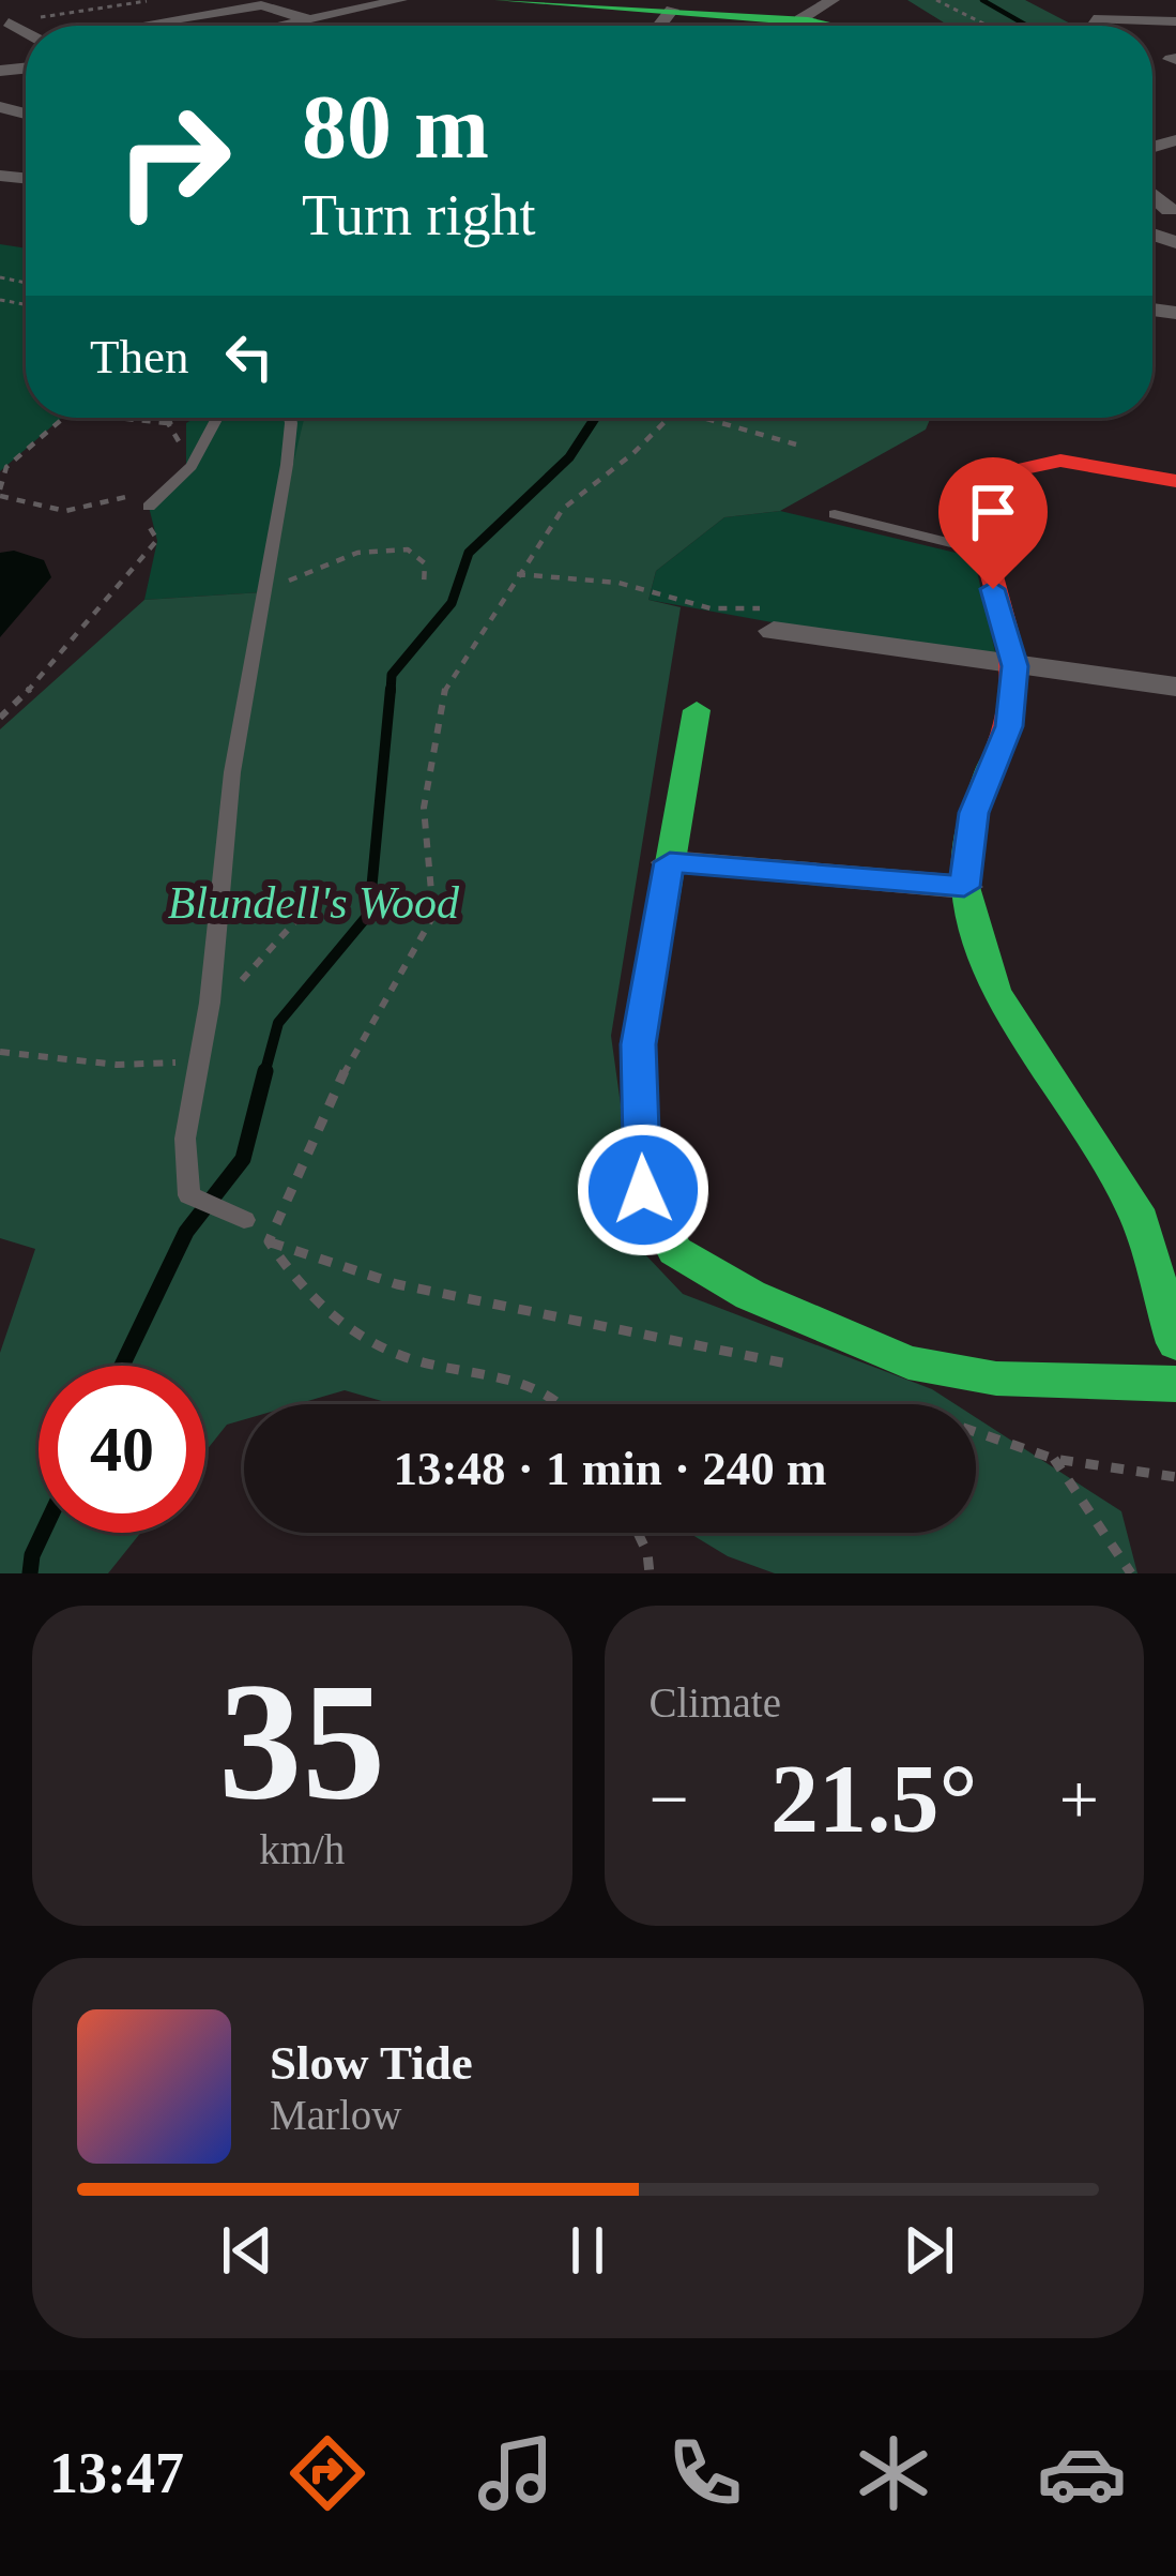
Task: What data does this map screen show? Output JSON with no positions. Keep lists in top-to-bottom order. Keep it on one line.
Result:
{"parks":["Blundell's Wood"],"page":{"turn":["80 m","Turn right"],"then":"Then","limit":"40","trip":"13:48 · 1 min · 240 m","tile":[["35","km/h"],"Climate"],"heat":["−","21.5°","+"],"song":["Slow Tide","Marlow"],"tabs":"13:47"}}
